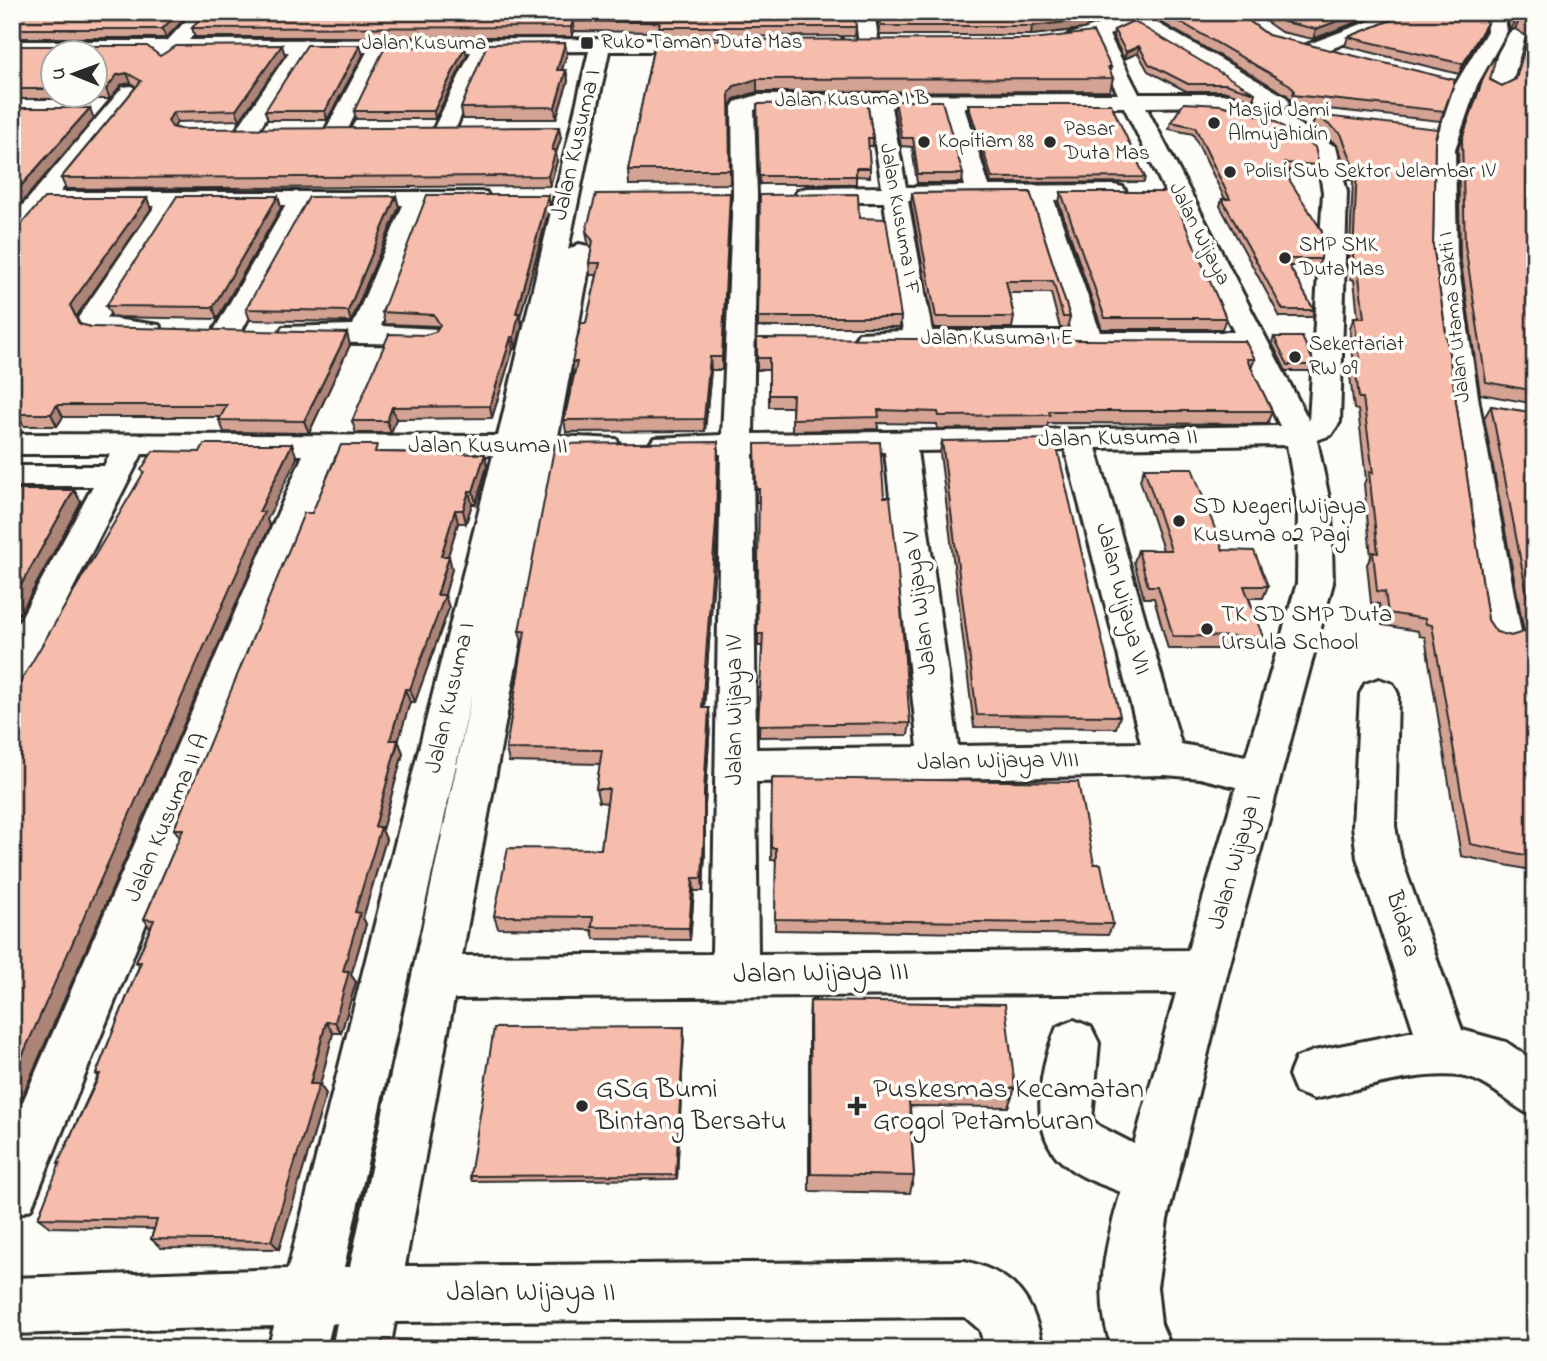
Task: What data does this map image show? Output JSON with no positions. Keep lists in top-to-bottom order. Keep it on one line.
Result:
{"streets":{"street":["Jalan Kusuma","Jalan Kusuma I B","Jalan Kusuma I","Jalan Kusuma I F","Jalan Wijaya","Jalan Utama Sakti I","Jalan Kusuma I E","Jalan Kusuma II","Jalan Wijaya VII","Jalan Wijaya V","Jalan Wijaya IV","Jalan Wijaya VIII","Jalan Kusuma II A","Jalan Wijaya I","Bidara","Jalan Wijaya III","Jalan Wijaya II"]},"crossings":[["Jalan Kusuma","Jalan Kusuma I"],["Jalan Kusuma I B","Jalan Kusuma I F"],["Jalan Kusuma I B","Jalan Wijaya"],["Jalan Kusuma I B","Jalan Kusuma II"],["Jalan Kusuma I B","Jalan Wijaya IV"],["Jalan Kusuma I","Jalan Kusuma II"],["Jalan Kusuma I","Jalan Wijaya III"],["Jalan Kusuma I","Jalan Wijaya II"],["Jalan Kusuma I F","Jalan Kusuma I E"],["Jalan Wijaya","Jalan Kusuma I E"],["Jalan Wijaya","Jalan Kusuma II"],["Jalan Wijaya","Jalan Wijaya I"],["Jalan Kusuma II","Jalan Wijaya VII"],["Jalan Kusuma II","Jalan Wijaya V"],["Jalan Kusuma II","Jalan Wijaya IV"],["Jalan Kusuma II","Jalan Kusuma II A"],["Jalan Kusuma II","Jalan Wijaya I"],["Jalan Wijaya VII","Jalan Wijaya VIII"],["Jalan Wijaya V","Jalan Wijaya VIII"],["Jalan Wijaya IV","Jalan Wijaya VIII"],["Jalan Wijaya IV","Jalan Wijaya III"],["Jalan Wijaya VIII","Jalan Wijaya I"],["Jalan Wijaya I","Jalan Wijaya III"]],"places":{"transit":["Ruko Taman Duta Mas"],"other":["Masjid Jami Almujahidin","Kopitiam 88","Pasar Duta Mas","Polisi Sub Sektor Jelambar IV","SMP SMK Duta Mas","Sekertariat RW 09","SD Negeri Wijaya Kusuma 02 Pagi","TK SD SMP Duta Ursula School","GSG Bumi Bintang Bersatu"],"health":["Puskesmas Kecamatan Grogol Petamburan"]},"north":"left"}
